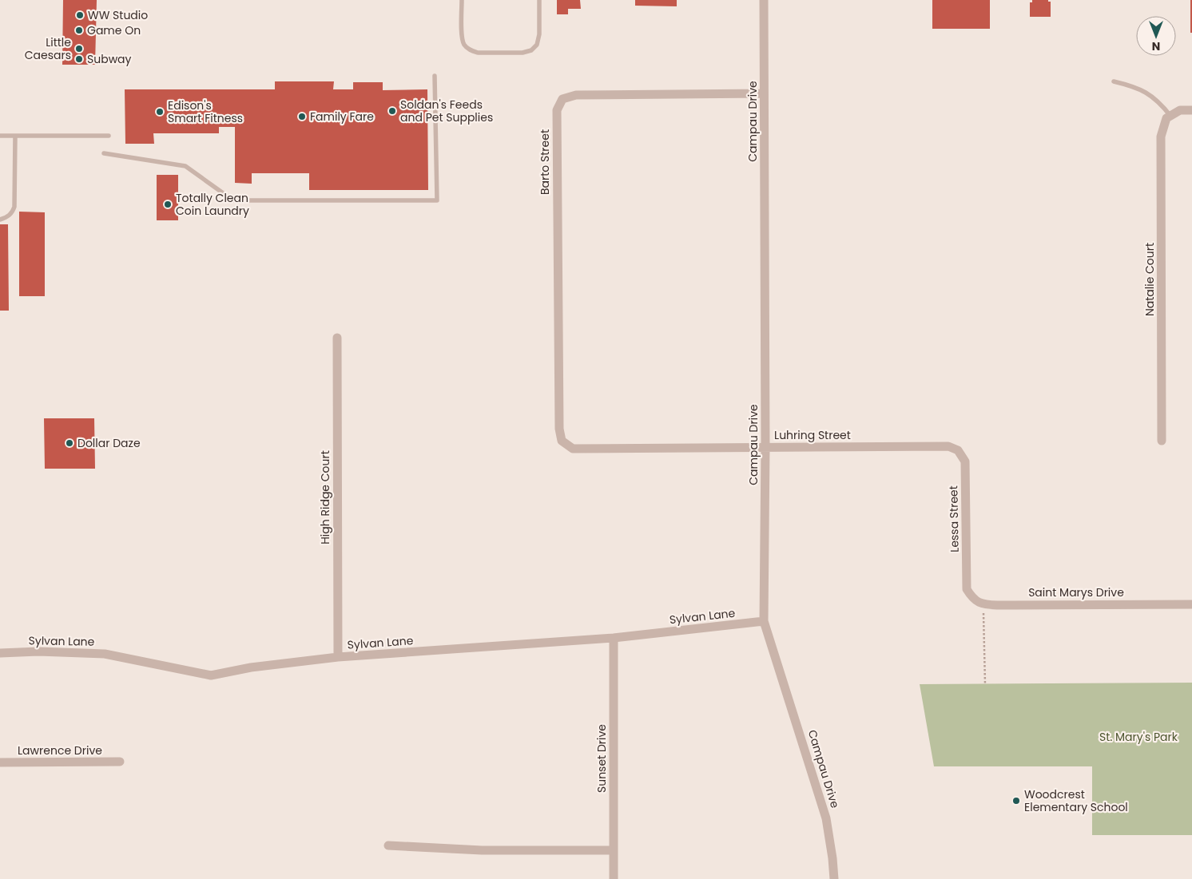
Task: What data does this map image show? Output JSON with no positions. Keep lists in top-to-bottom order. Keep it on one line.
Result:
{"streets":{"street":["Campau Drive","Barto Street","Natalie Court","Luhring Street","High Ridge Court","Lessa Street","Saint Marys Drive","Sylvan Lane","Lawrence Drive","Sunset Drive"]},"crossings":[["Campau Drive","Barto Street"],["Campau Drive","Luhring Street"],["Campau Drive","Sylvan Lane"],["Barto Street","Luhring Street"],["Luhring Street","Lessa Street"],["High Ridge Court","Sylvan Lane"],["Lessa Street","Saint Marys Drive"],["Sylvan Lane","Sunset Drive"]],"parks":["St. Mary's Park"],"places":["WW Studio","Game On","Little Caesars","Subway","Soldan's Feeds and Pet Supplies","Edison's Smart Fitness","Family Fare","Totally Clean Coin Laundry","Dollar Daze","Woodcrest Elementary School"],"north":"bottom"}
